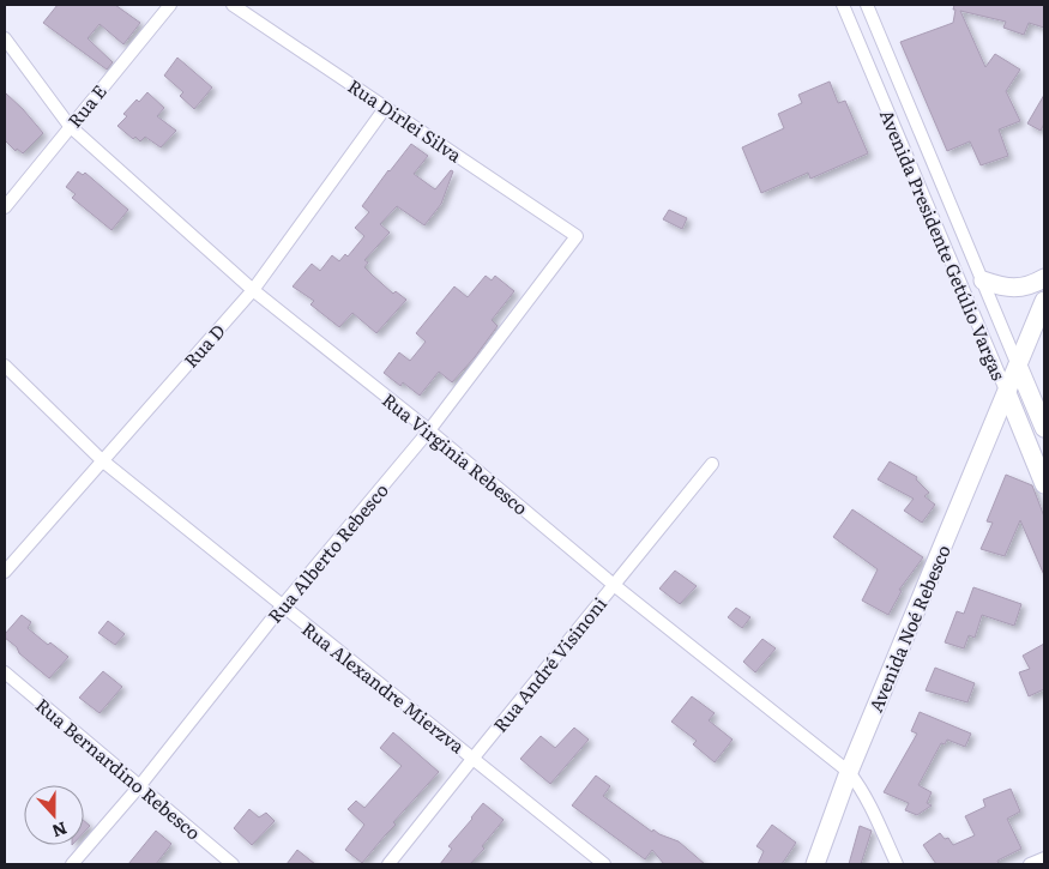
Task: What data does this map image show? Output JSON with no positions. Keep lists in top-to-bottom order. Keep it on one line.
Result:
{"streets":{"main road":["Avenida Presidente Getúlio Vargas","Avenida Noé Rebesco"],"street":["Rua E","Rua Dirlei Silva","Rua D","Rua Virginia Rebesco","Rua Alberto Rebesco","Rua André Visinoni","Rua Alexandre Mierzva","Rua Bernardino Rebesco"]},"crossings":[["Rua E","Rua Virginia Rebesco"],["Rua Dirlei Silva","Rua D"],["Rua Dirlei Silva","Rua Alberto Rebesco"],["Avenida Presidente Getúlio Vargas","Avenida Noé Rebesco"],["Rua D","Rua Virginia Rebesco"],["Rua D","Rua Alexandre Mierzva"],["Rua Virginia Rebesco","Rua Alberto Rebesco"],["Rua Virginia Rebesco","Avenida Noé Rebesco"],["Rua Virginia Rebesco","Rua André Visinoni"],["Rua Alberto Rebesco","Rua Alexandre Mierzva"],["Rua Alberto Rebesco","Rua Bernardino Rebesco"],["Rua André Visinoni","Rua Alexandre Mierzva"]],"north":"bottom"}
